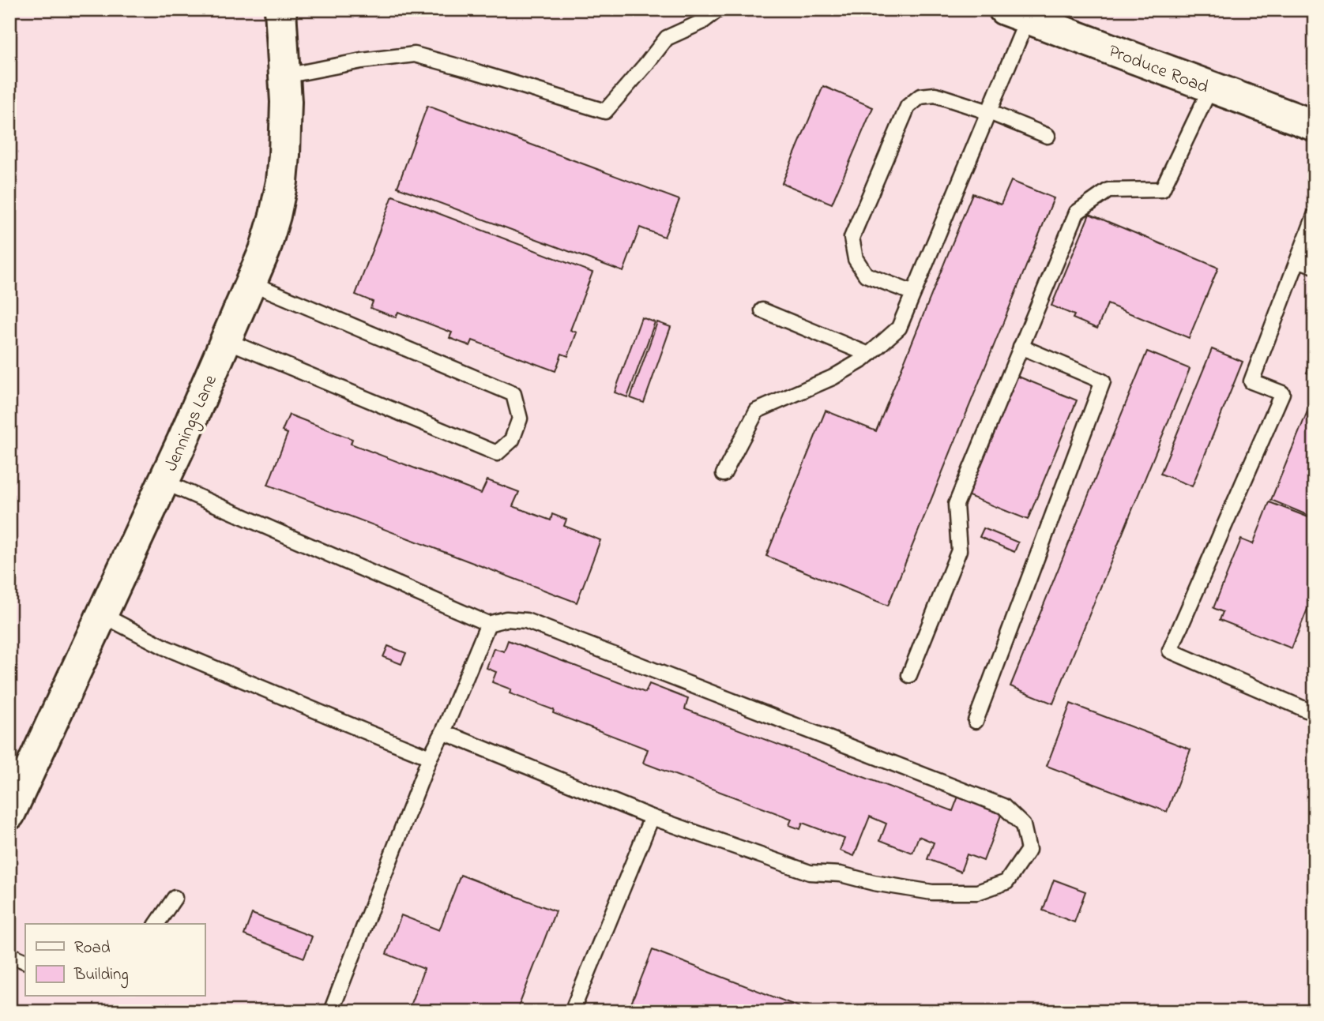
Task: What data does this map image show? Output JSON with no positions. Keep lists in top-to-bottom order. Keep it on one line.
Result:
{"streets":{"street":["Produce Road","Jennings Lane"]},"legend":["Road","Building"]}
